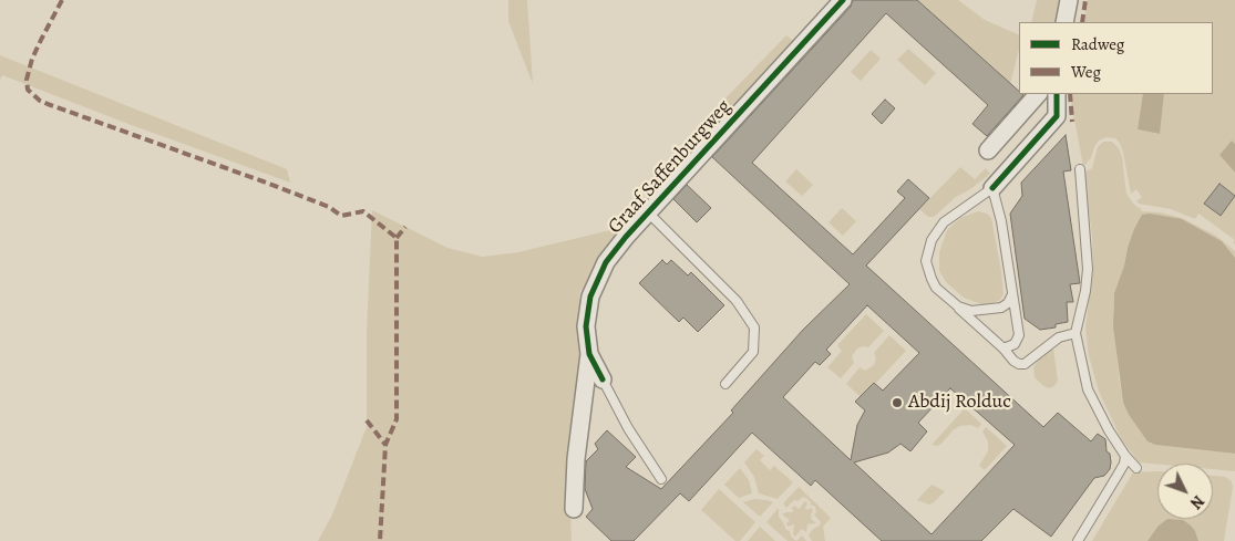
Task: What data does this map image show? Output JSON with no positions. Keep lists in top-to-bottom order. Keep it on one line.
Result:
{"streets":{"street":["Graaf Saffenburgweg"]},"places":["Abdij Rolduc"],"legend":["Radweg","Weg"],"north":"bottom right"}
